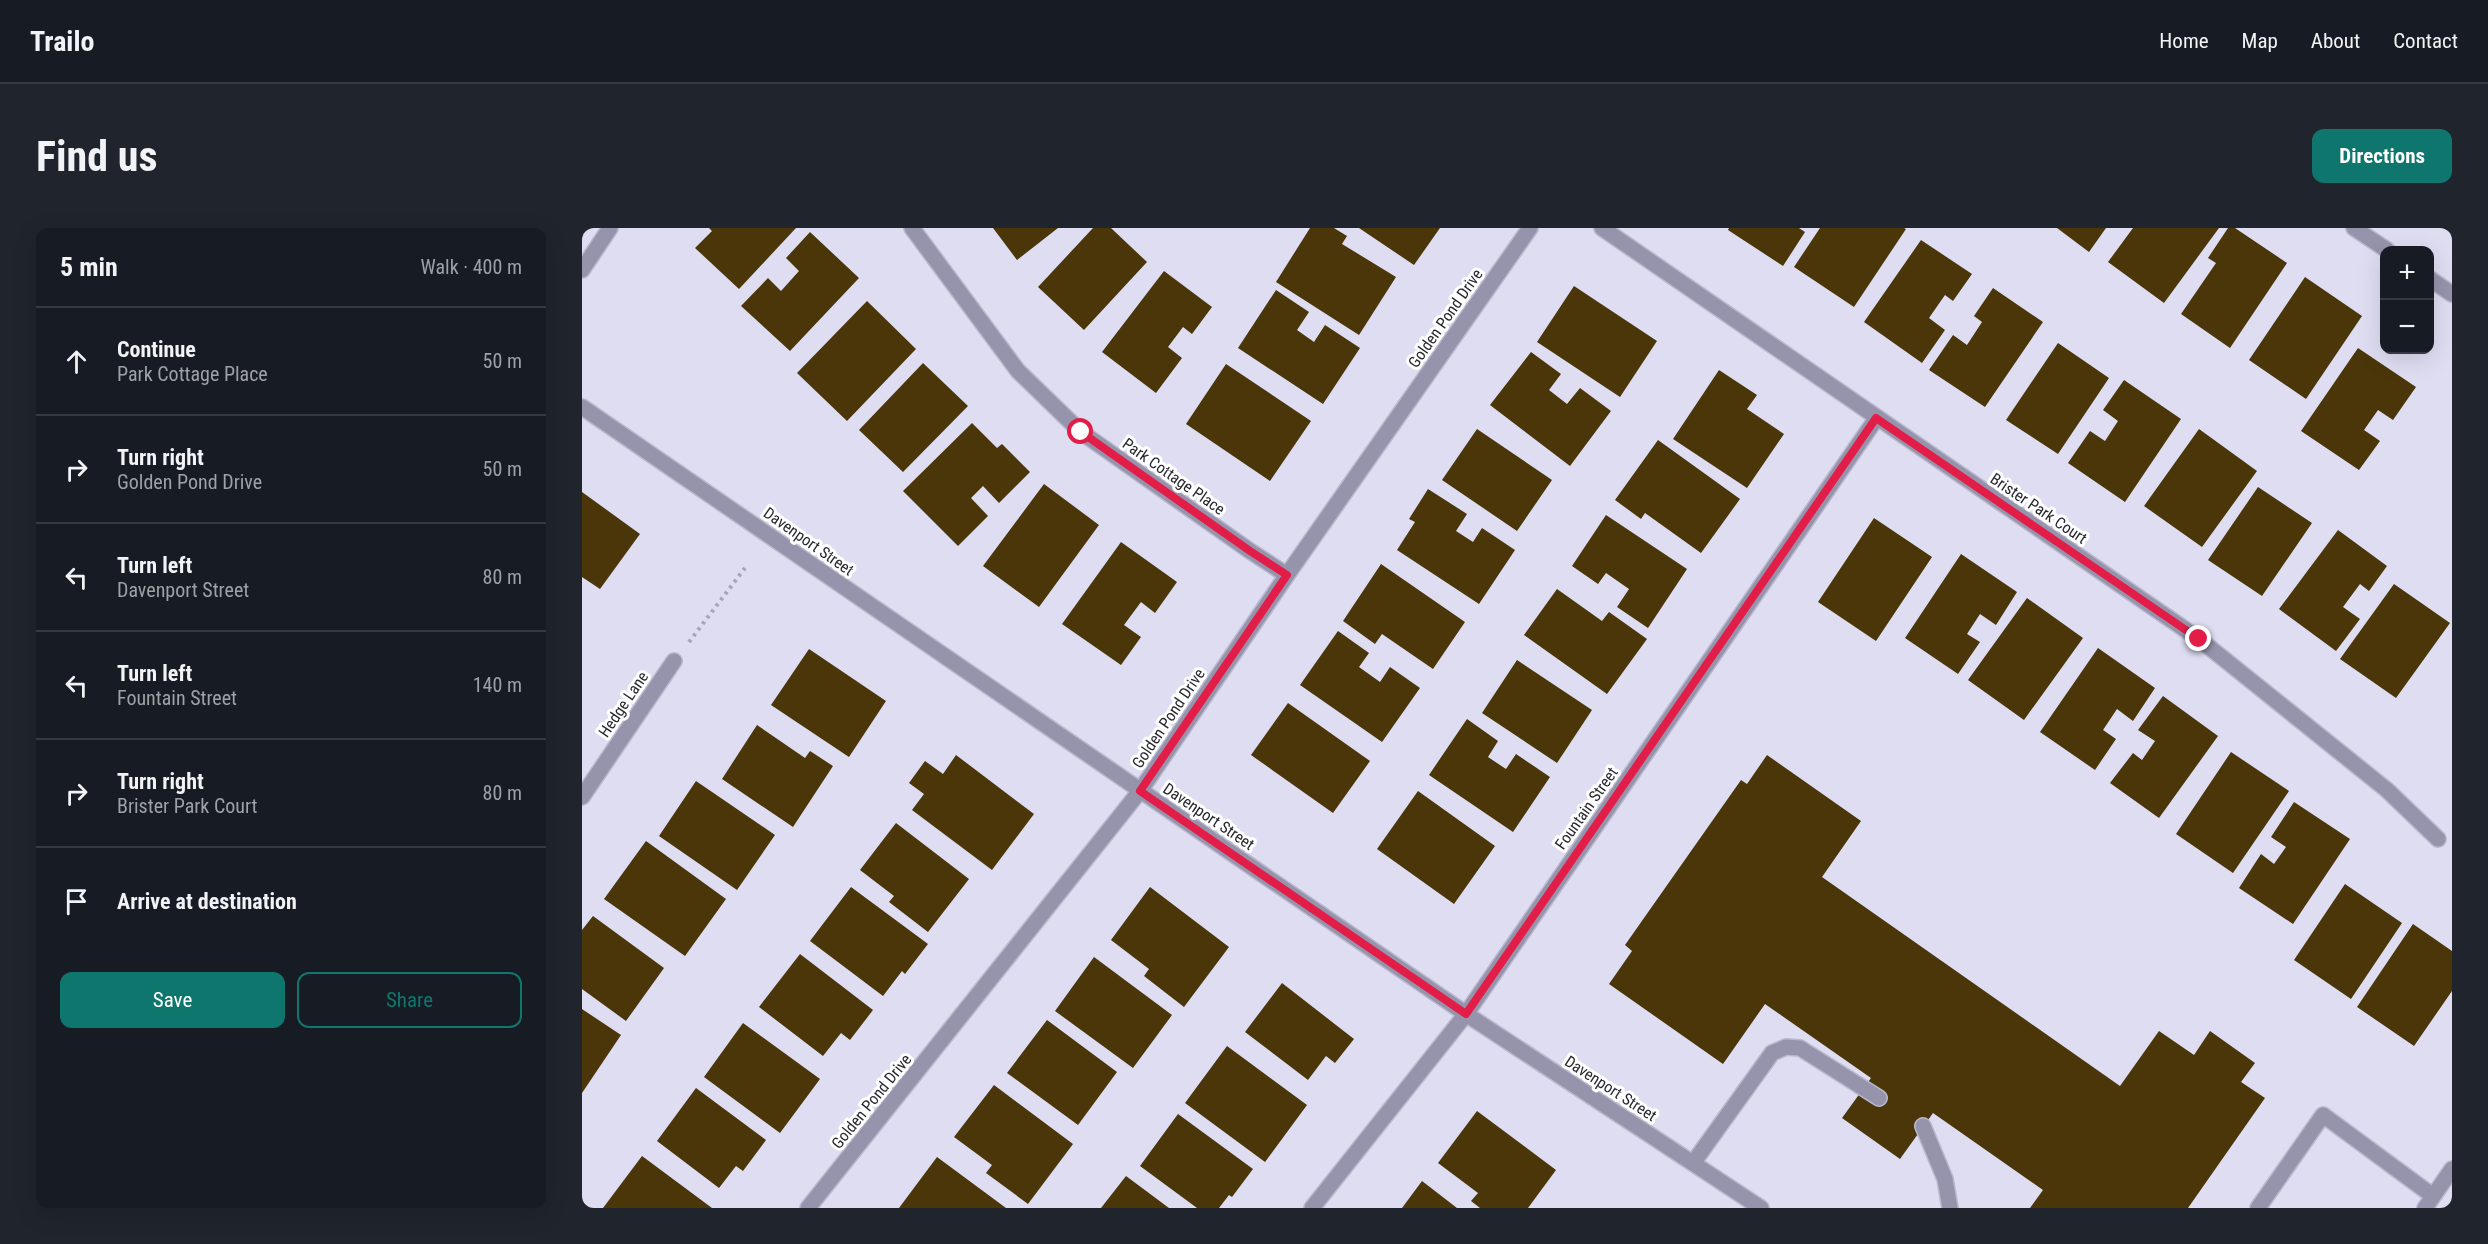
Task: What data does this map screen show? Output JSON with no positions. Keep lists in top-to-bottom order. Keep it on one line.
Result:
{"streets":{"street":["Golden Pond Drive","Park Cottage Place","Brister Park Court","Davenport Street","Hedge Lane","Fountain Street"]},"crossings":[["Golden Pond Drive","Park Cottage Place"],["Golden Pond Drive","Davenport Street"],["Brister Park Court","Fountain Street"],["Davenport Street","Fountain Street"]],"page":{"header":"Trailo","nav":["Home","Map","About","Contact"],"buttons":["Directions",["Save","Share"]],"title":"Find us","heading":["5 min","Walk · 400 m"],"map_buttons":["+","−"],"list":[["Continue","Park Cottage Place","50 m"],["Turn right","Golden Pond Drive","50 m"],["Turn left","Davenport Street","80 m"],["Turn left","Fountain Street","140 m"],["Turn right","Brister Park Court","80 m"],"Arrive at destination"]}}
